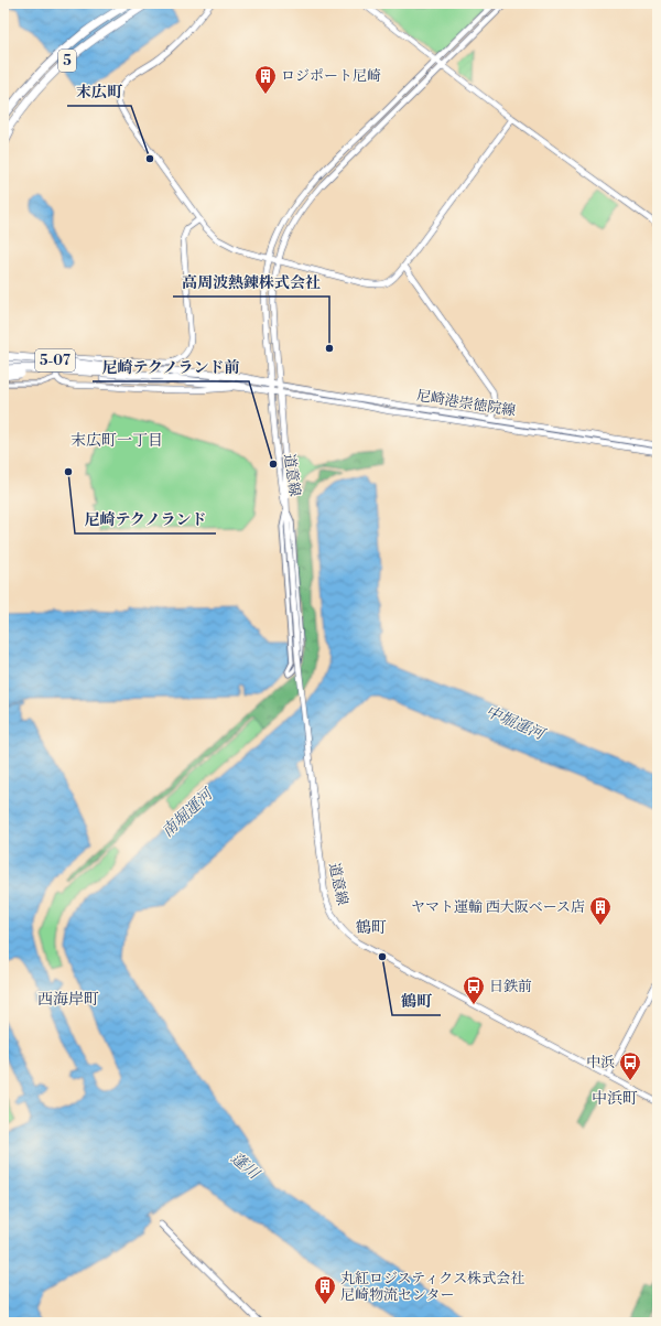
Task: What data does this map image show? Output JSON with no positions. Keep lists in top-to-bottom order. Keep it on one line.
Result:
{"streets":{"highway":["5","5-07"],"street":["尼崎港崇徳院線","道意線"]},"crossings":[["5-07","尼崎港崇徳院線"],["5-07","道意線"],["尼崎港崇徳院線","道意線"]],"districts":["末広町一丁目","鶴町","西海岸町","中浜町"],"water":["中堀運河","南堀運河","蓬川"],"places":{"building":["ロジポート尼崎","ヤマト運輸 西大阪ベース店","丸紅ロジスティクス株式会社 尼崎物流センター"],"other":["末広町","高周波熱錬株式会社","尼崎テクノランド前","尼崎テクノランド","鶴町"],"bus stop":["日鉄前","中浜"]}}
